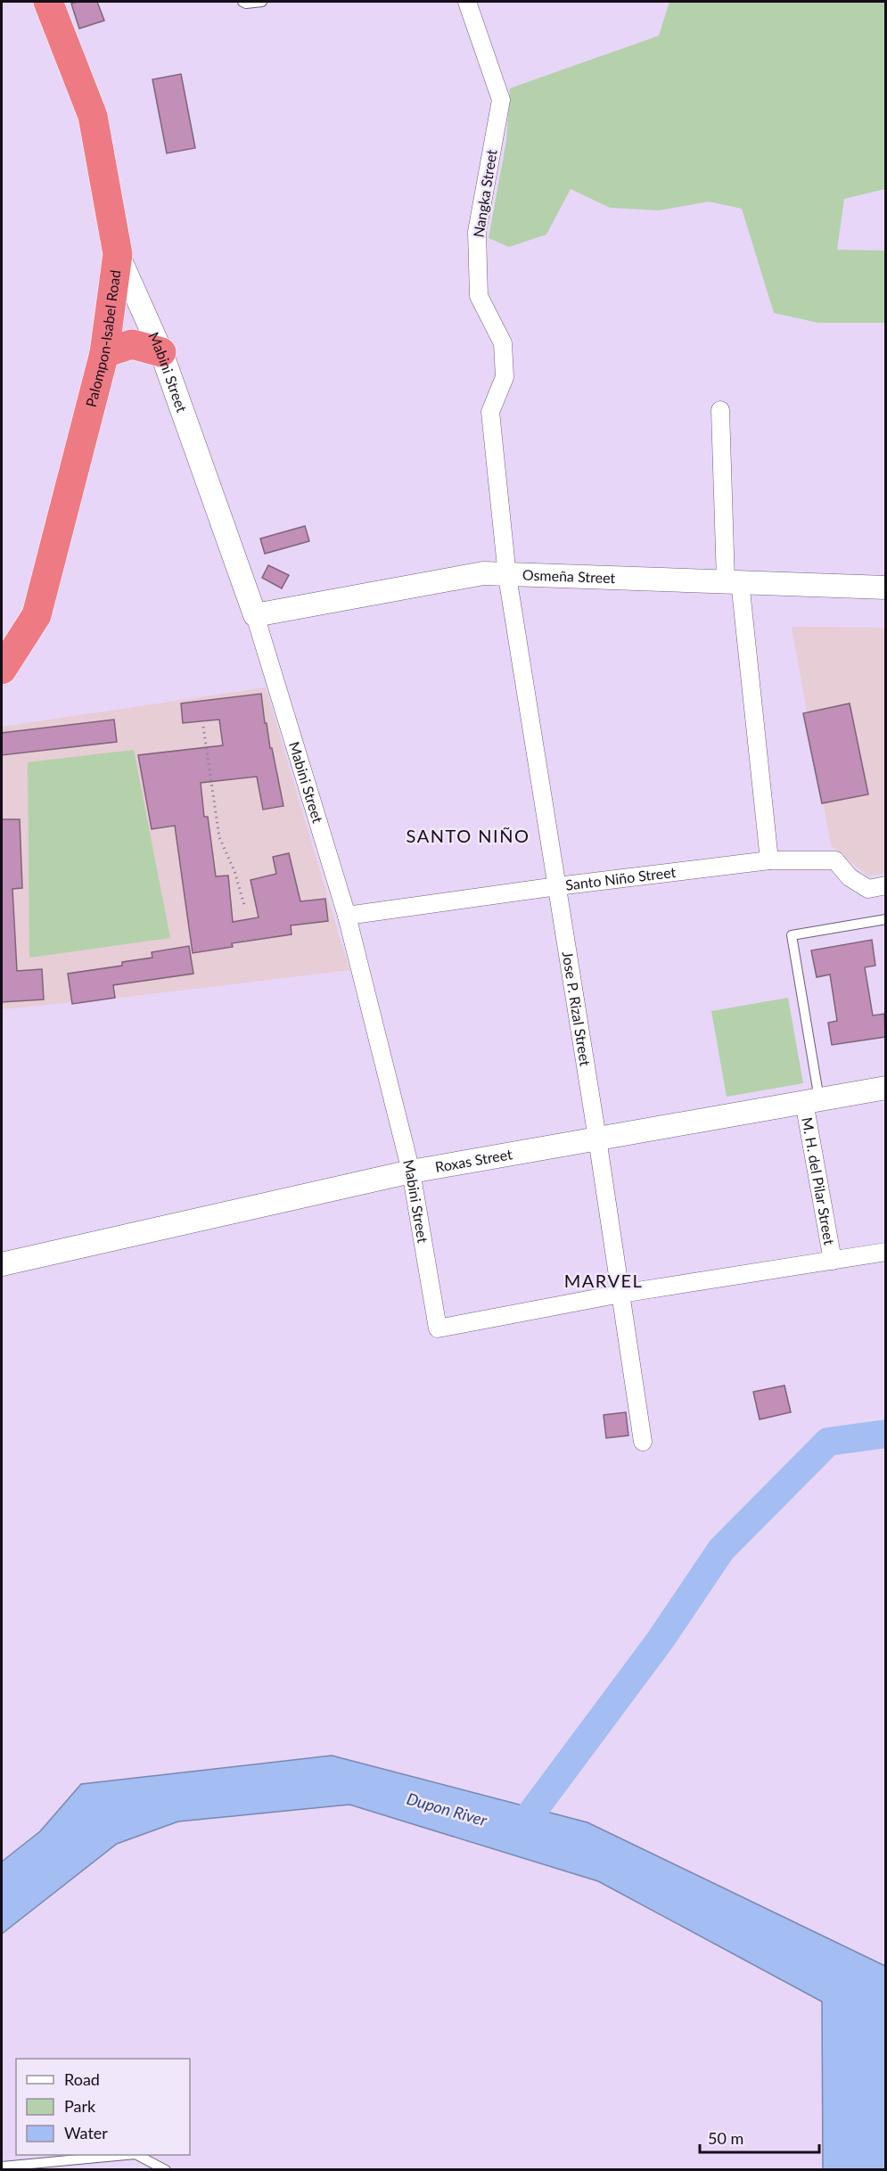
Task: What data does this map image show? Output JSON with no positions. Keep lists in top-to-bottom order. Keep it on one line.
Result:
{"streets":{"highway":["Palompon-Isabel Road"],"street":["Nangka Street","Mabini Street","Osmeña Street","Santo Niño Street","Jose P. Rizal Street","Roxas Street","M. H. del Pilar Street"]},"crossings":[["Nangka Street","Osmeña Street"],["Nangka Street","Jose P. Rizal Street"],["Palompon-Isabel Road","Mabini Street"],["Mabini Street","Osmeña Street"],["Mabini Street","Santo Niño Street"],["Mabini Street","Jose P. Rizal Street"],["Mabini Street","Roxas Street"],["Osmeña Street","Jose P. Rizal Street"],["Santo Niño Street","Jose P. Rizal Street"],["Jose P. Rizal Street","Roxas Street"],["Roxas Street","M. H. del Pilar Street"]],"districts":["SANTO NIÑO","MARVEL"],"water":["Dupon River"],"legend":["Road","Park","Water"],"scale_bar":"50 m"}
